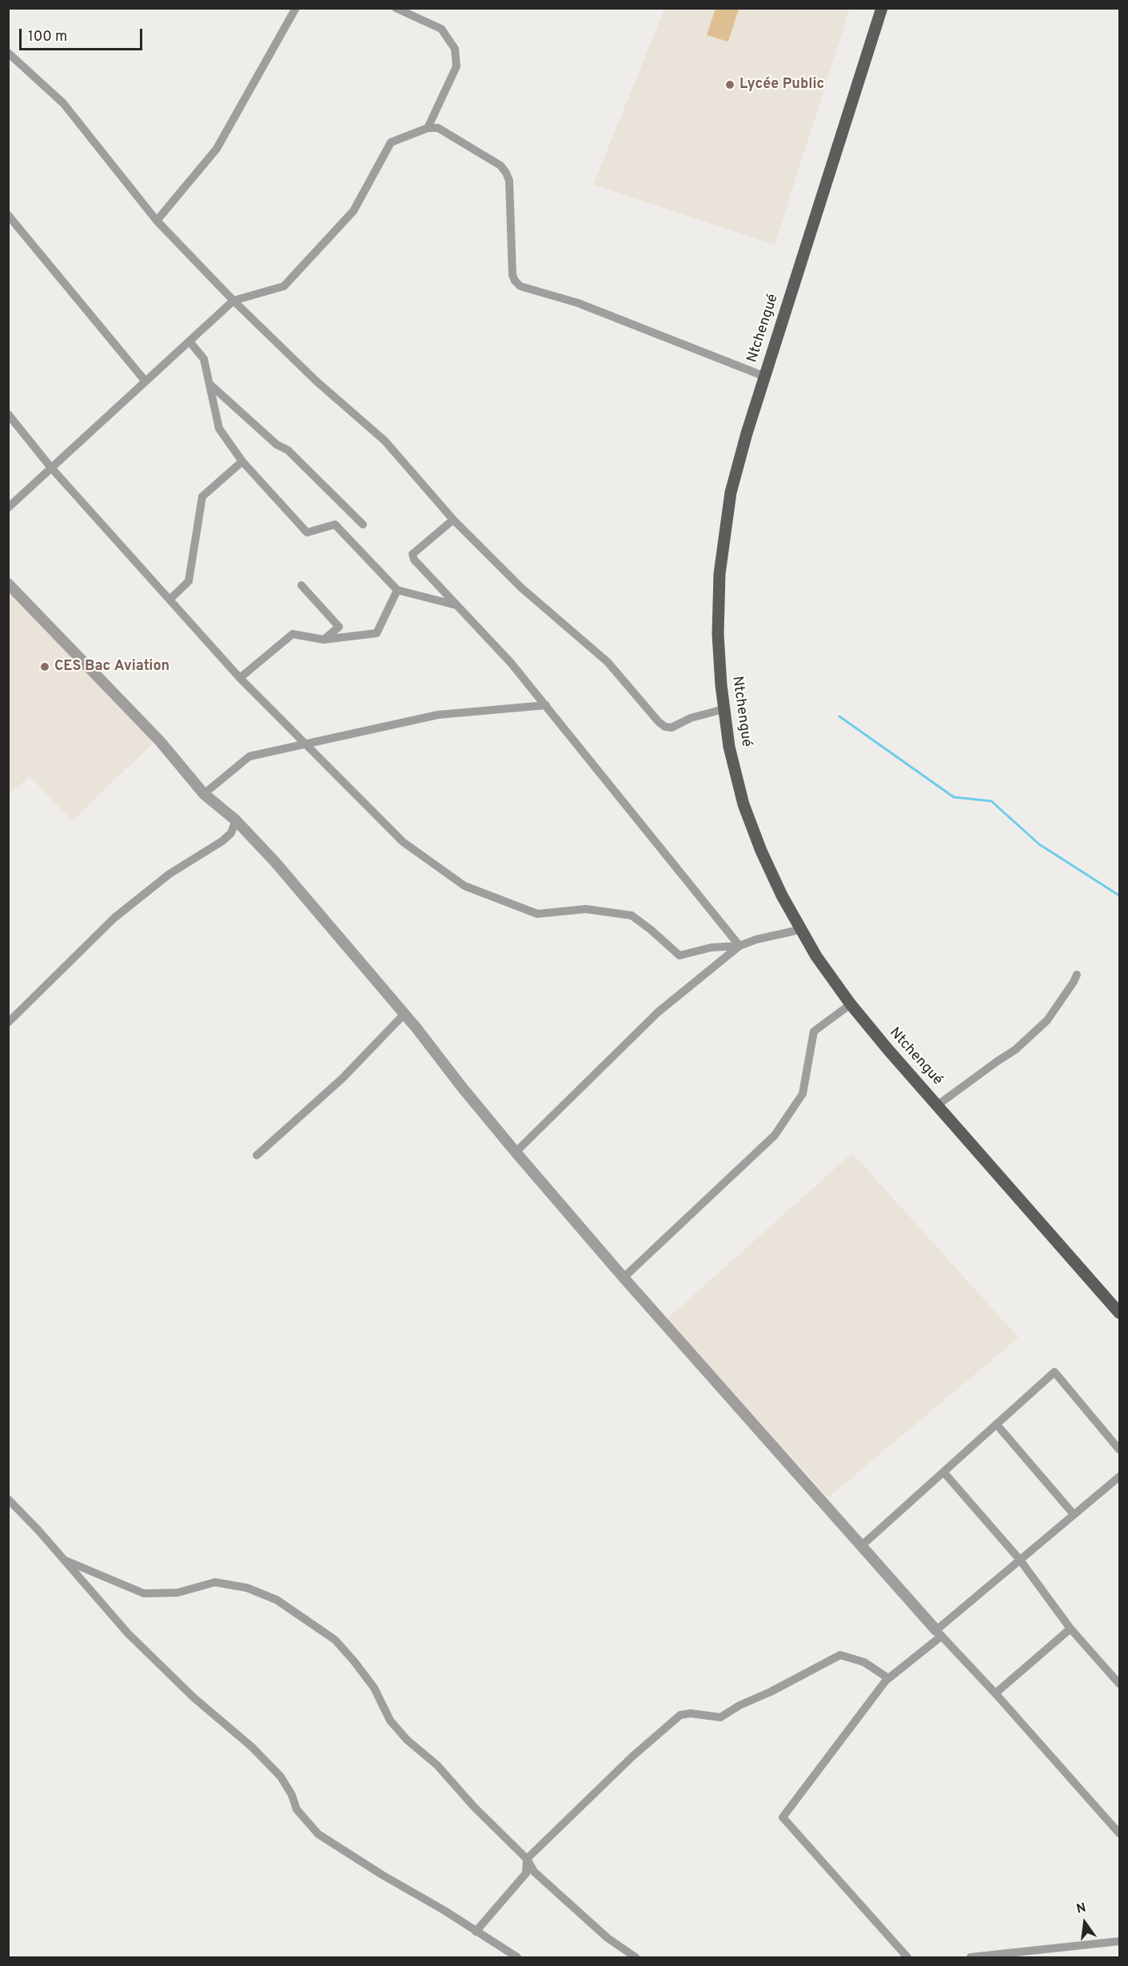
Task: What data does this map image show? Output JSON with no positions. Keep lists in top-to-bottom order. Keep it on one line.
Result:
{"streets":{"main road":["Ntchengué"]},"places":["Lycée Public","CES Bac Aviation"],"scale_bar":"100 m","north":"top"}
